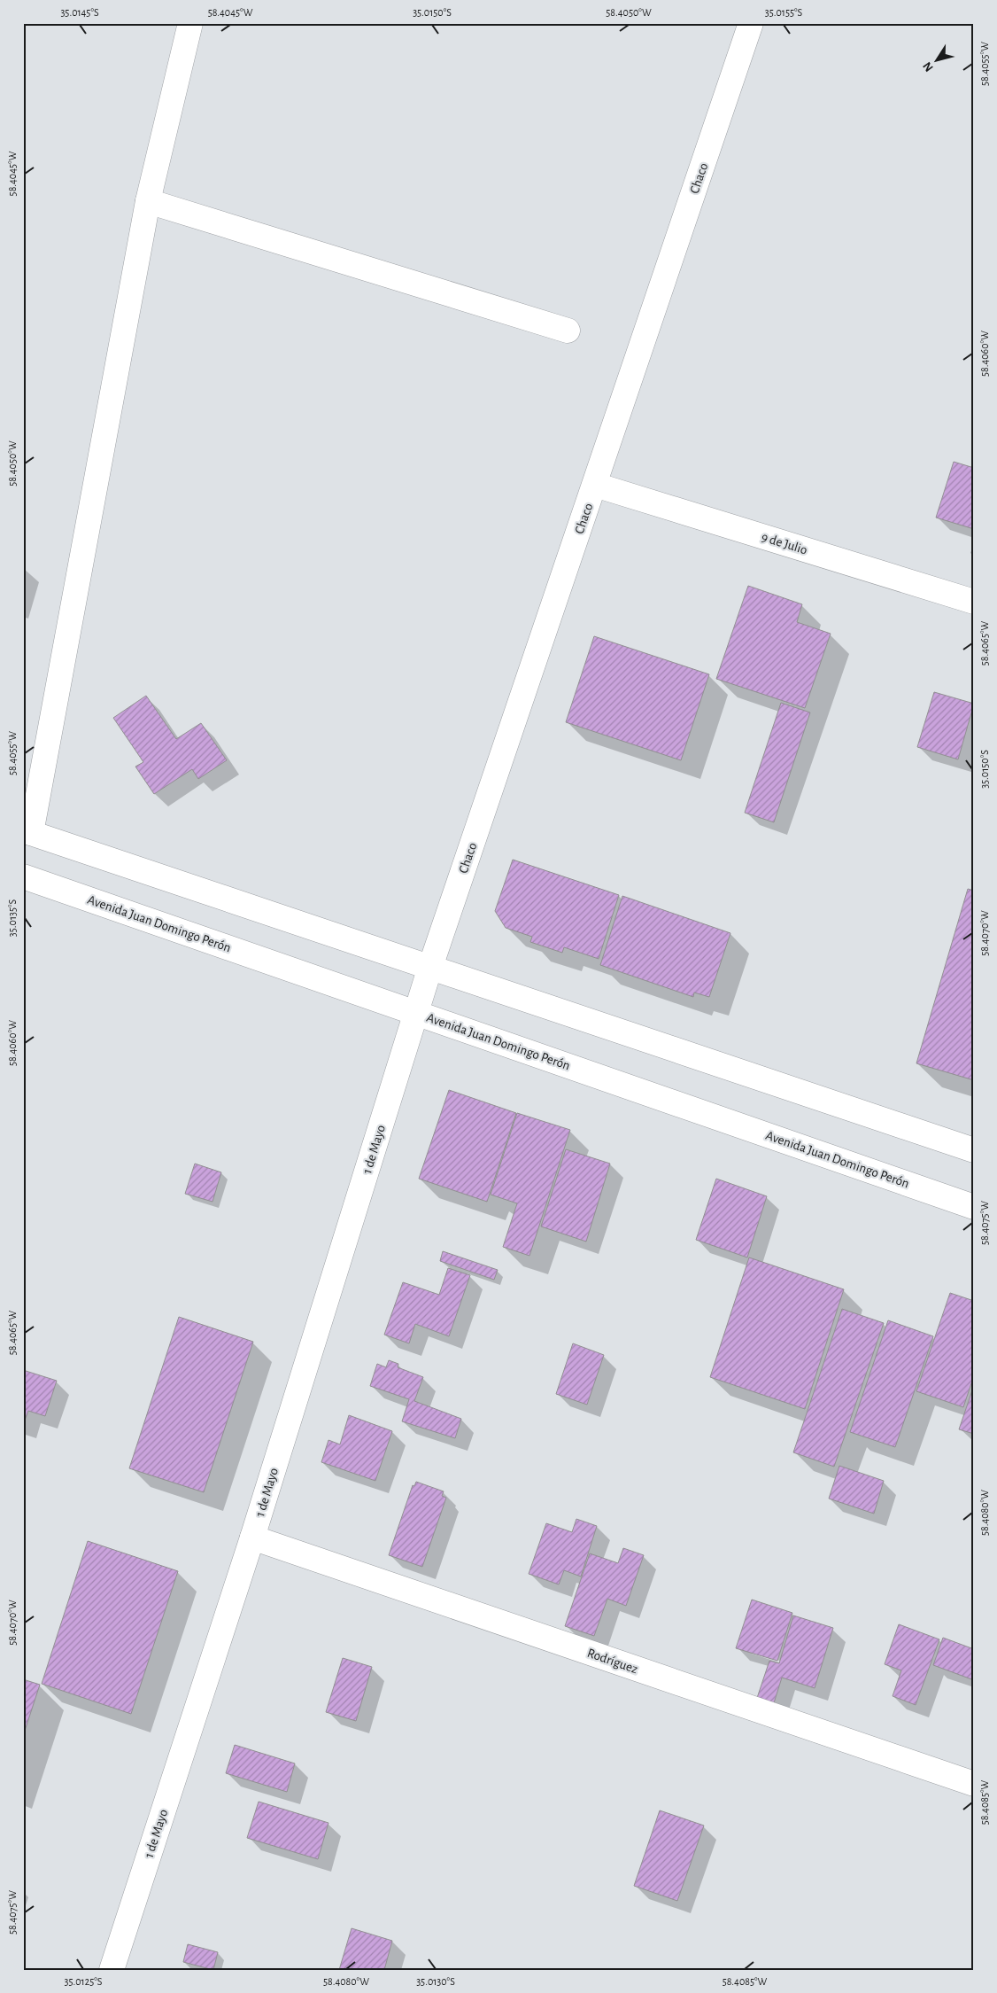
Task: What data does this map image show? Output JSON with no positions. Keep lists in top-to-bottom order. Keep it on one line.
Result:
{"streets":{"street":["Chaco","9 de Julio","Avenida Juan Domingo Perón","1 de Mayo","Rodríguez"]},"crossings":[["Chaco","9 de Julio"],["Chaco","Avenida Juan Domingo Perón"],["Chaco","1 de Mayo"],["Avenida Juan Domingo Perón","1 de Mayo"],["1 de Mayo","Rodríguez"]],"north":"bottom left","coordinates":["35.0145°S","58.4045°W","35.0150°S","58.4050°W","35.0155°S","58.4055°W","58.4060°W","58.4065°W","35.0135°S","58.4070°W","58.4075°W","58.4080°W","58.4085°W","35.0125°S","35.0130°S"]}
